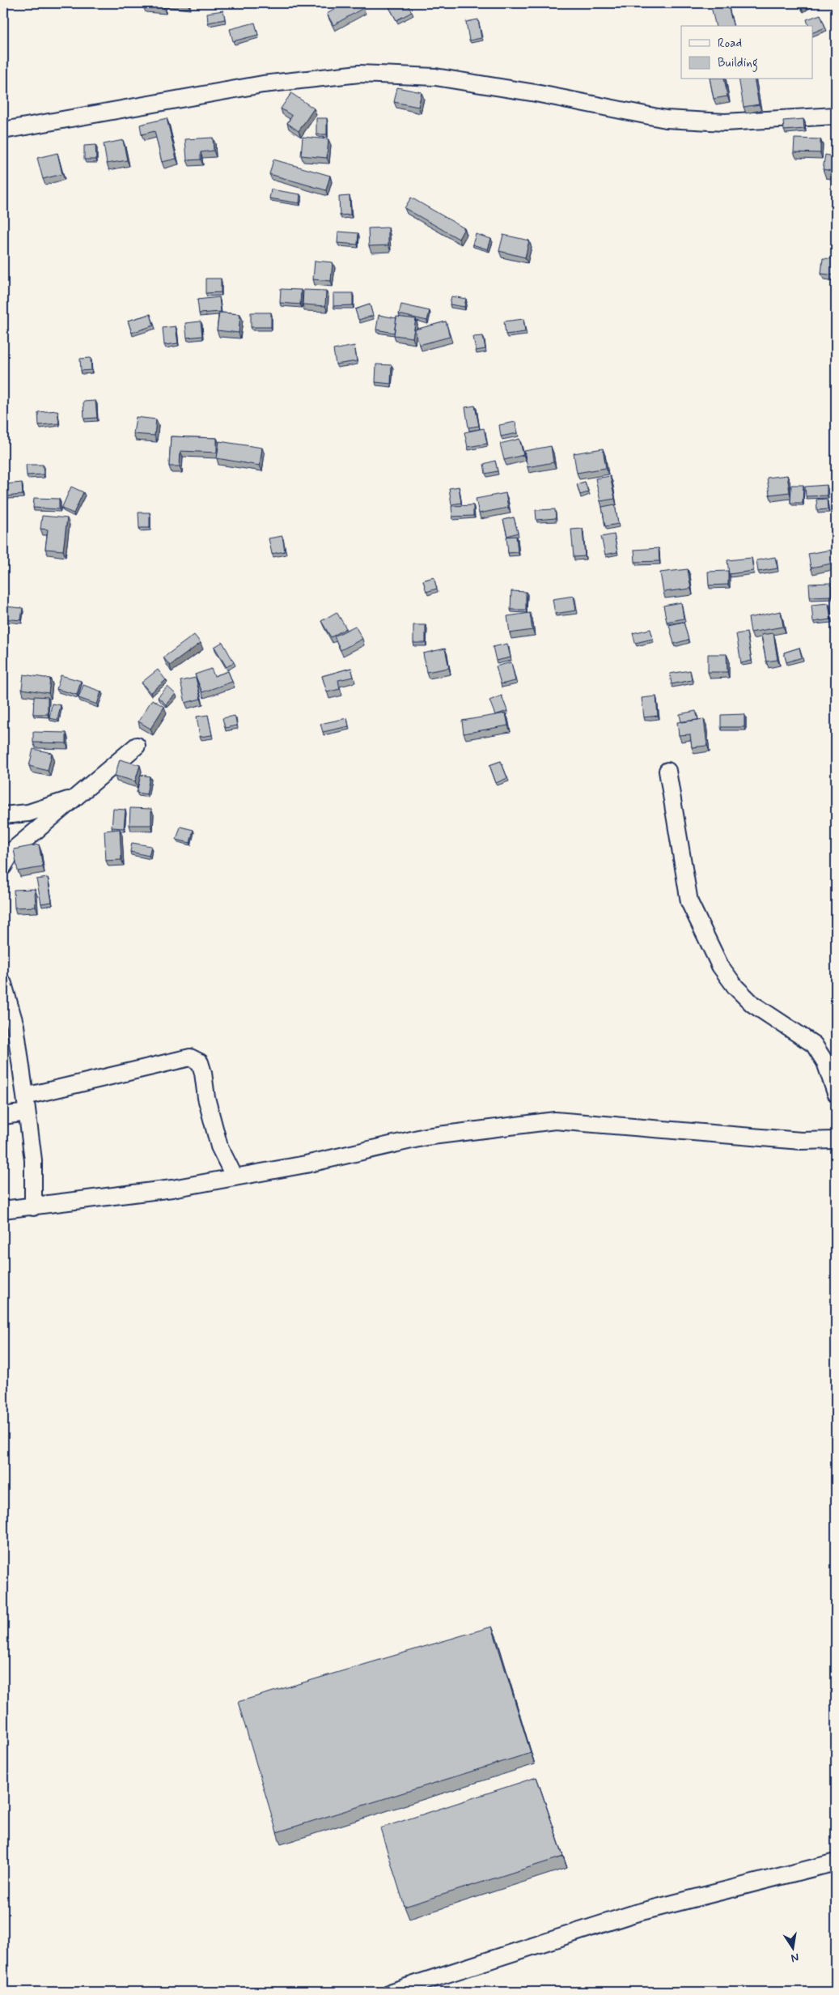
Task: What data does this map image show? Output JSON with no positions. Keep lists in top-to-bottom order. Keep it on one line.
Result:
{"legend":["Road","Building"],"north":"bottom"}
